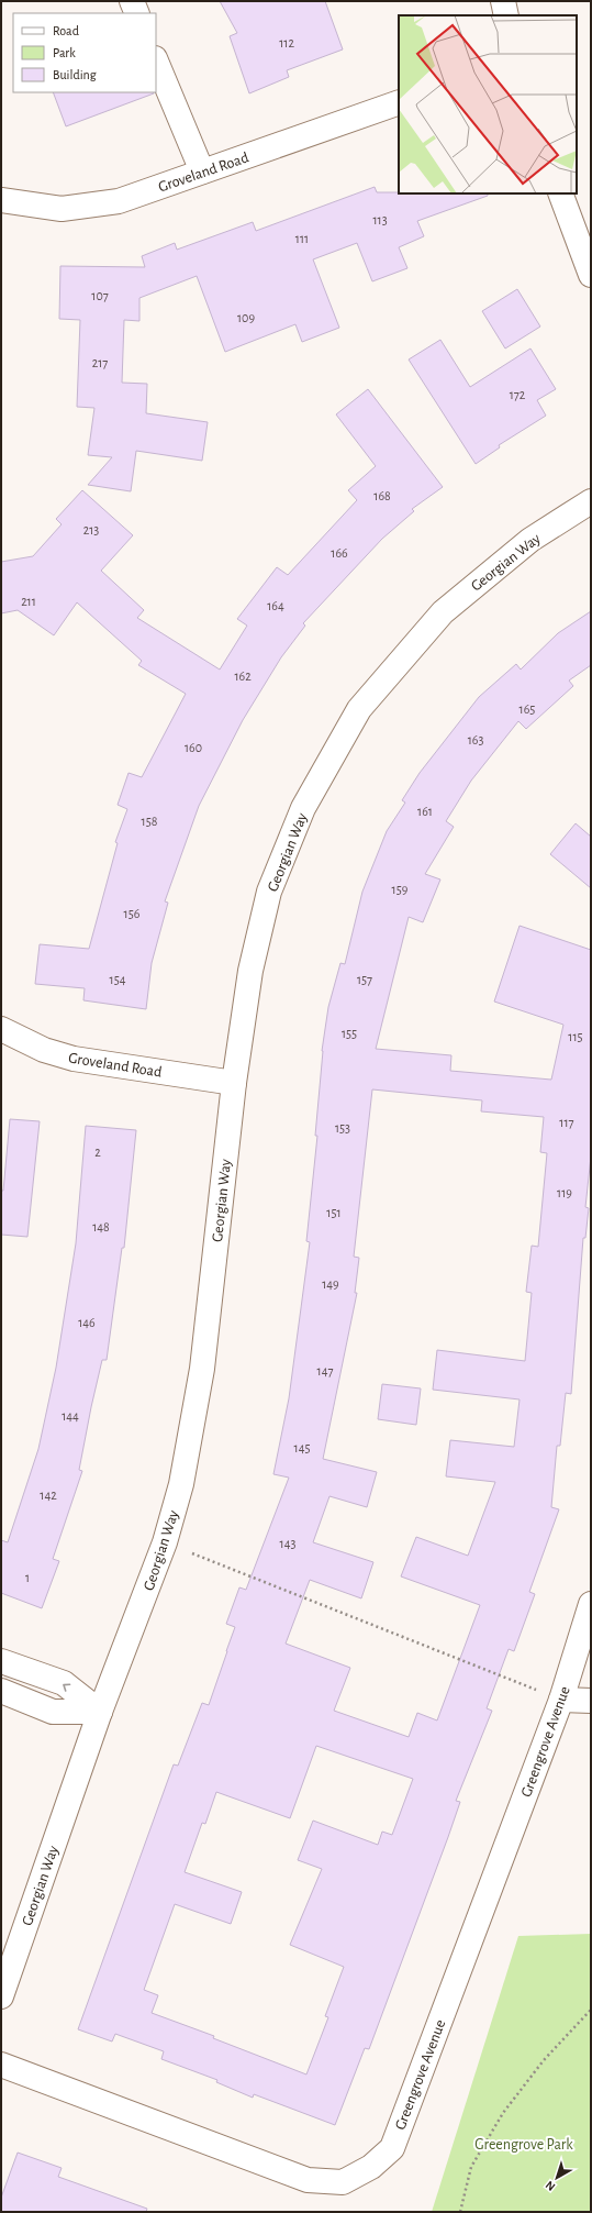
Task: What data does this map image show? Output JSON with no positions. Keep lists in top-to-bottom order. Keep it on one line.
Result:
{"streets":{"street":["Groveland Road","Georgian Way","Greengrove Avenue"]},"crossings":[["Groveland Road","Georgian Way"]],"parks":["Greengrove Park"],"house_numbers":["112","113","111","107","109","217","172","168","213","166","211","164","162","165","163","160","161","158","159","156","154","157","155","115","117","153","2","119","151","148","149","146","147","144","145","142","143","1"],"legend":["Road","Park","Building"],"north":"bottom left"}
